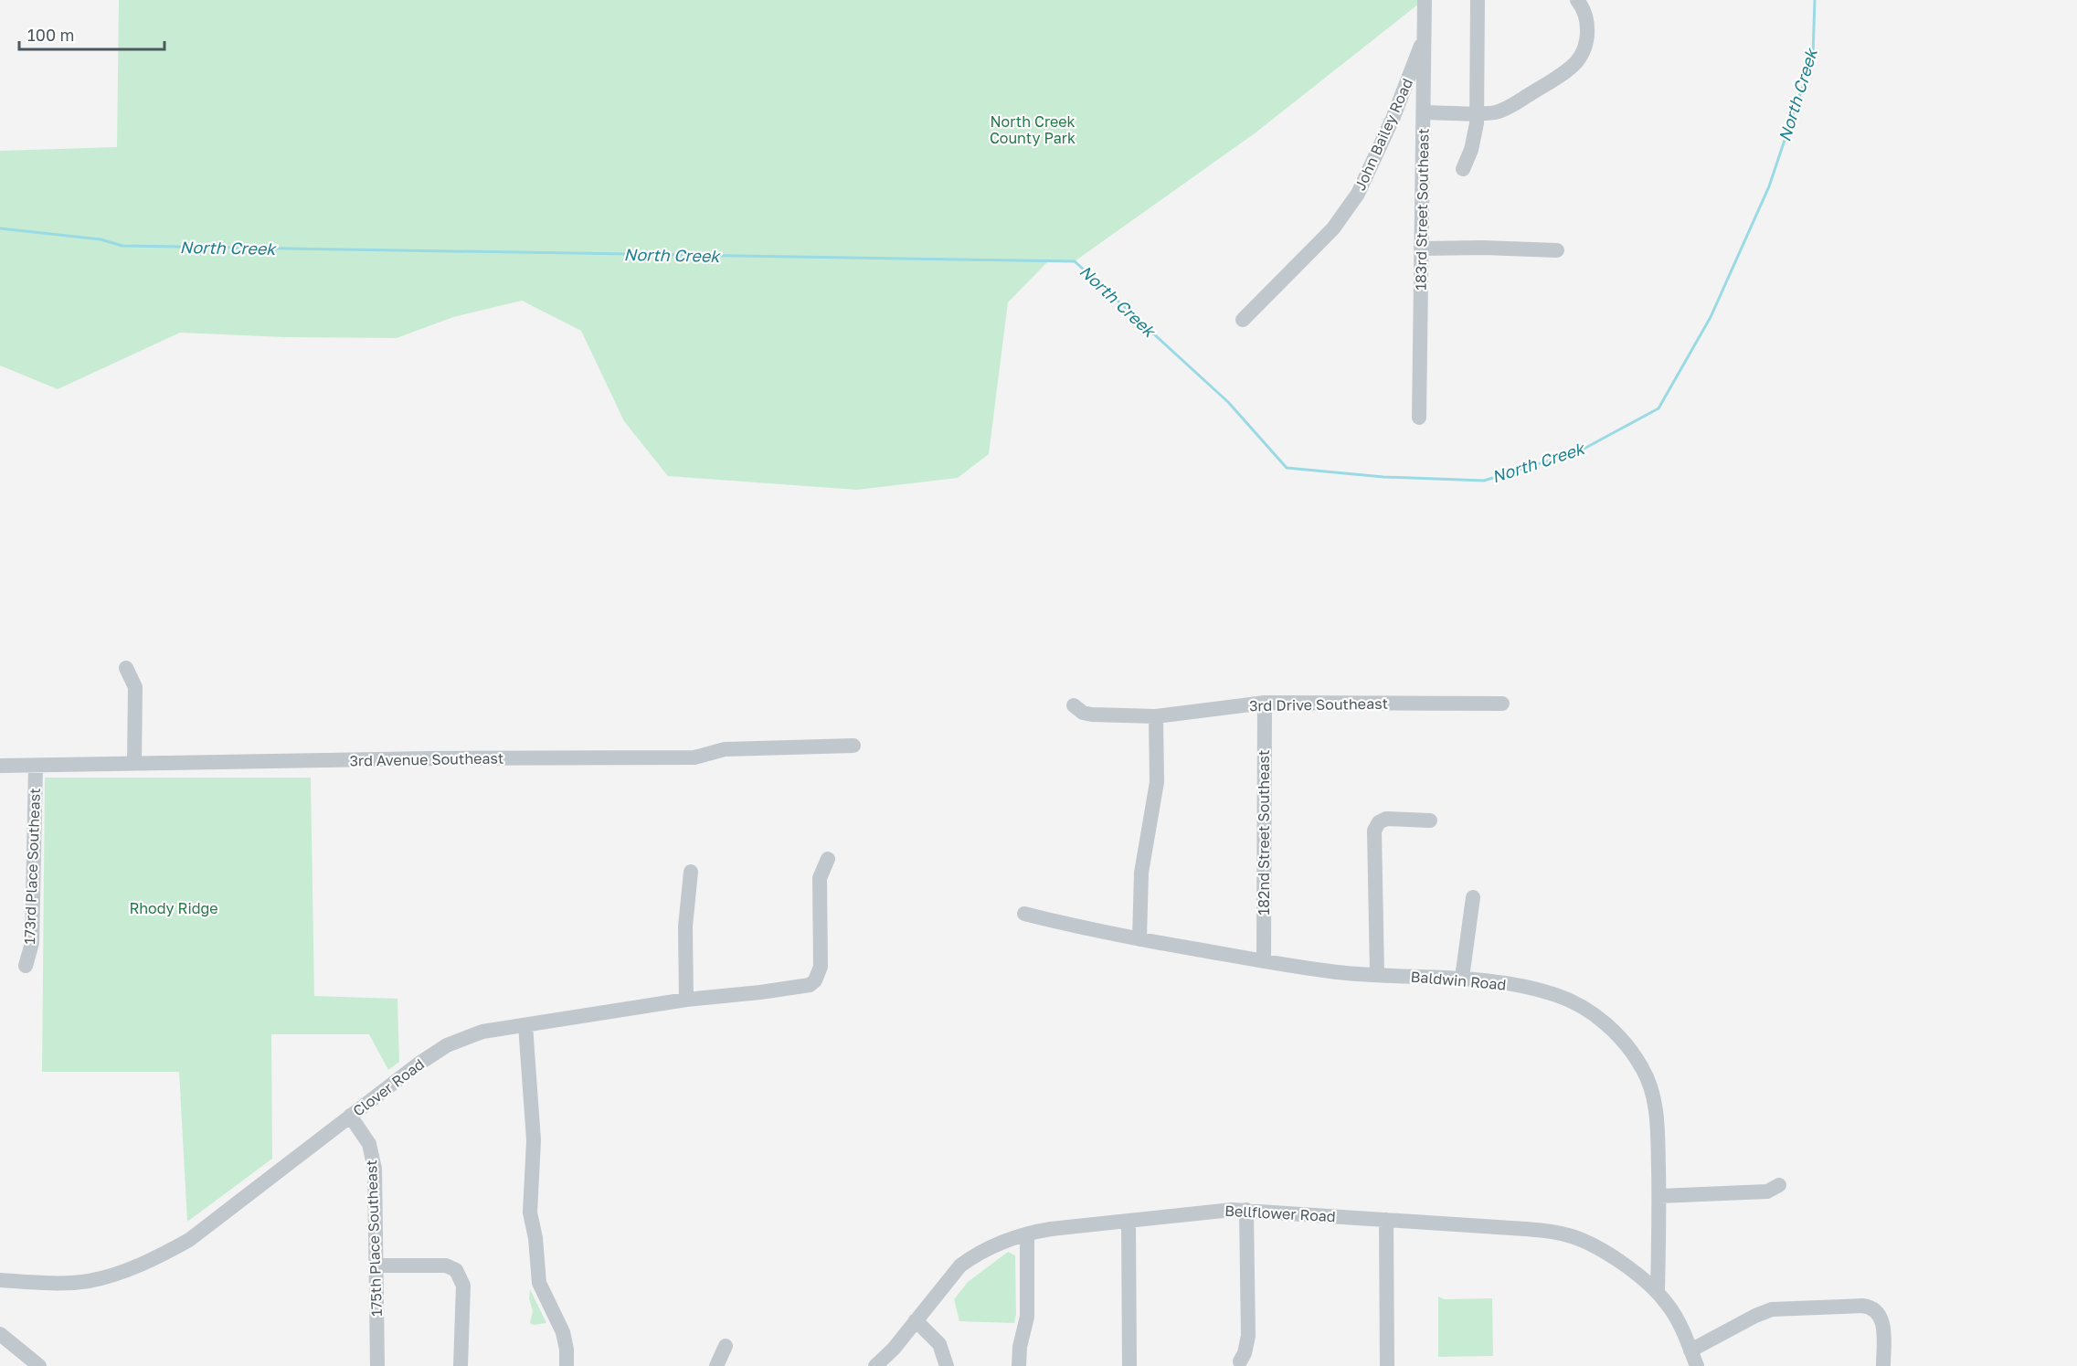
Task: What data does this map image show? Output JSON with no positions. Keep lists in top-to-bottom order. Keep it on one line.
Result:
{"streets":{"street":["John Bailey Road","183rd Street Southeast","3rd Drive Southeast","3rd Avenue Southeast","182nd Street Southeast","173rd Place Southeast","Baldwin Road","Clover Road","Bellflower Road","175th Place Southeast"]},"crossings":[["John Bailey Road","183rd Street Southeast"],["3rd Drive Southeast","182nd Street Southeast"],["3rd Avenue Southeast","173rd Place Southeast"],["182nd Street Southeast","Baldwin Road"],["Baldwin Road","Bellflower Road"],["Clover Road","175th Place Southeast"]],"water":["North Creek"],"parks":["North Creek County Park","Rhody Ridge"],"scale_bar":"100 m"}
